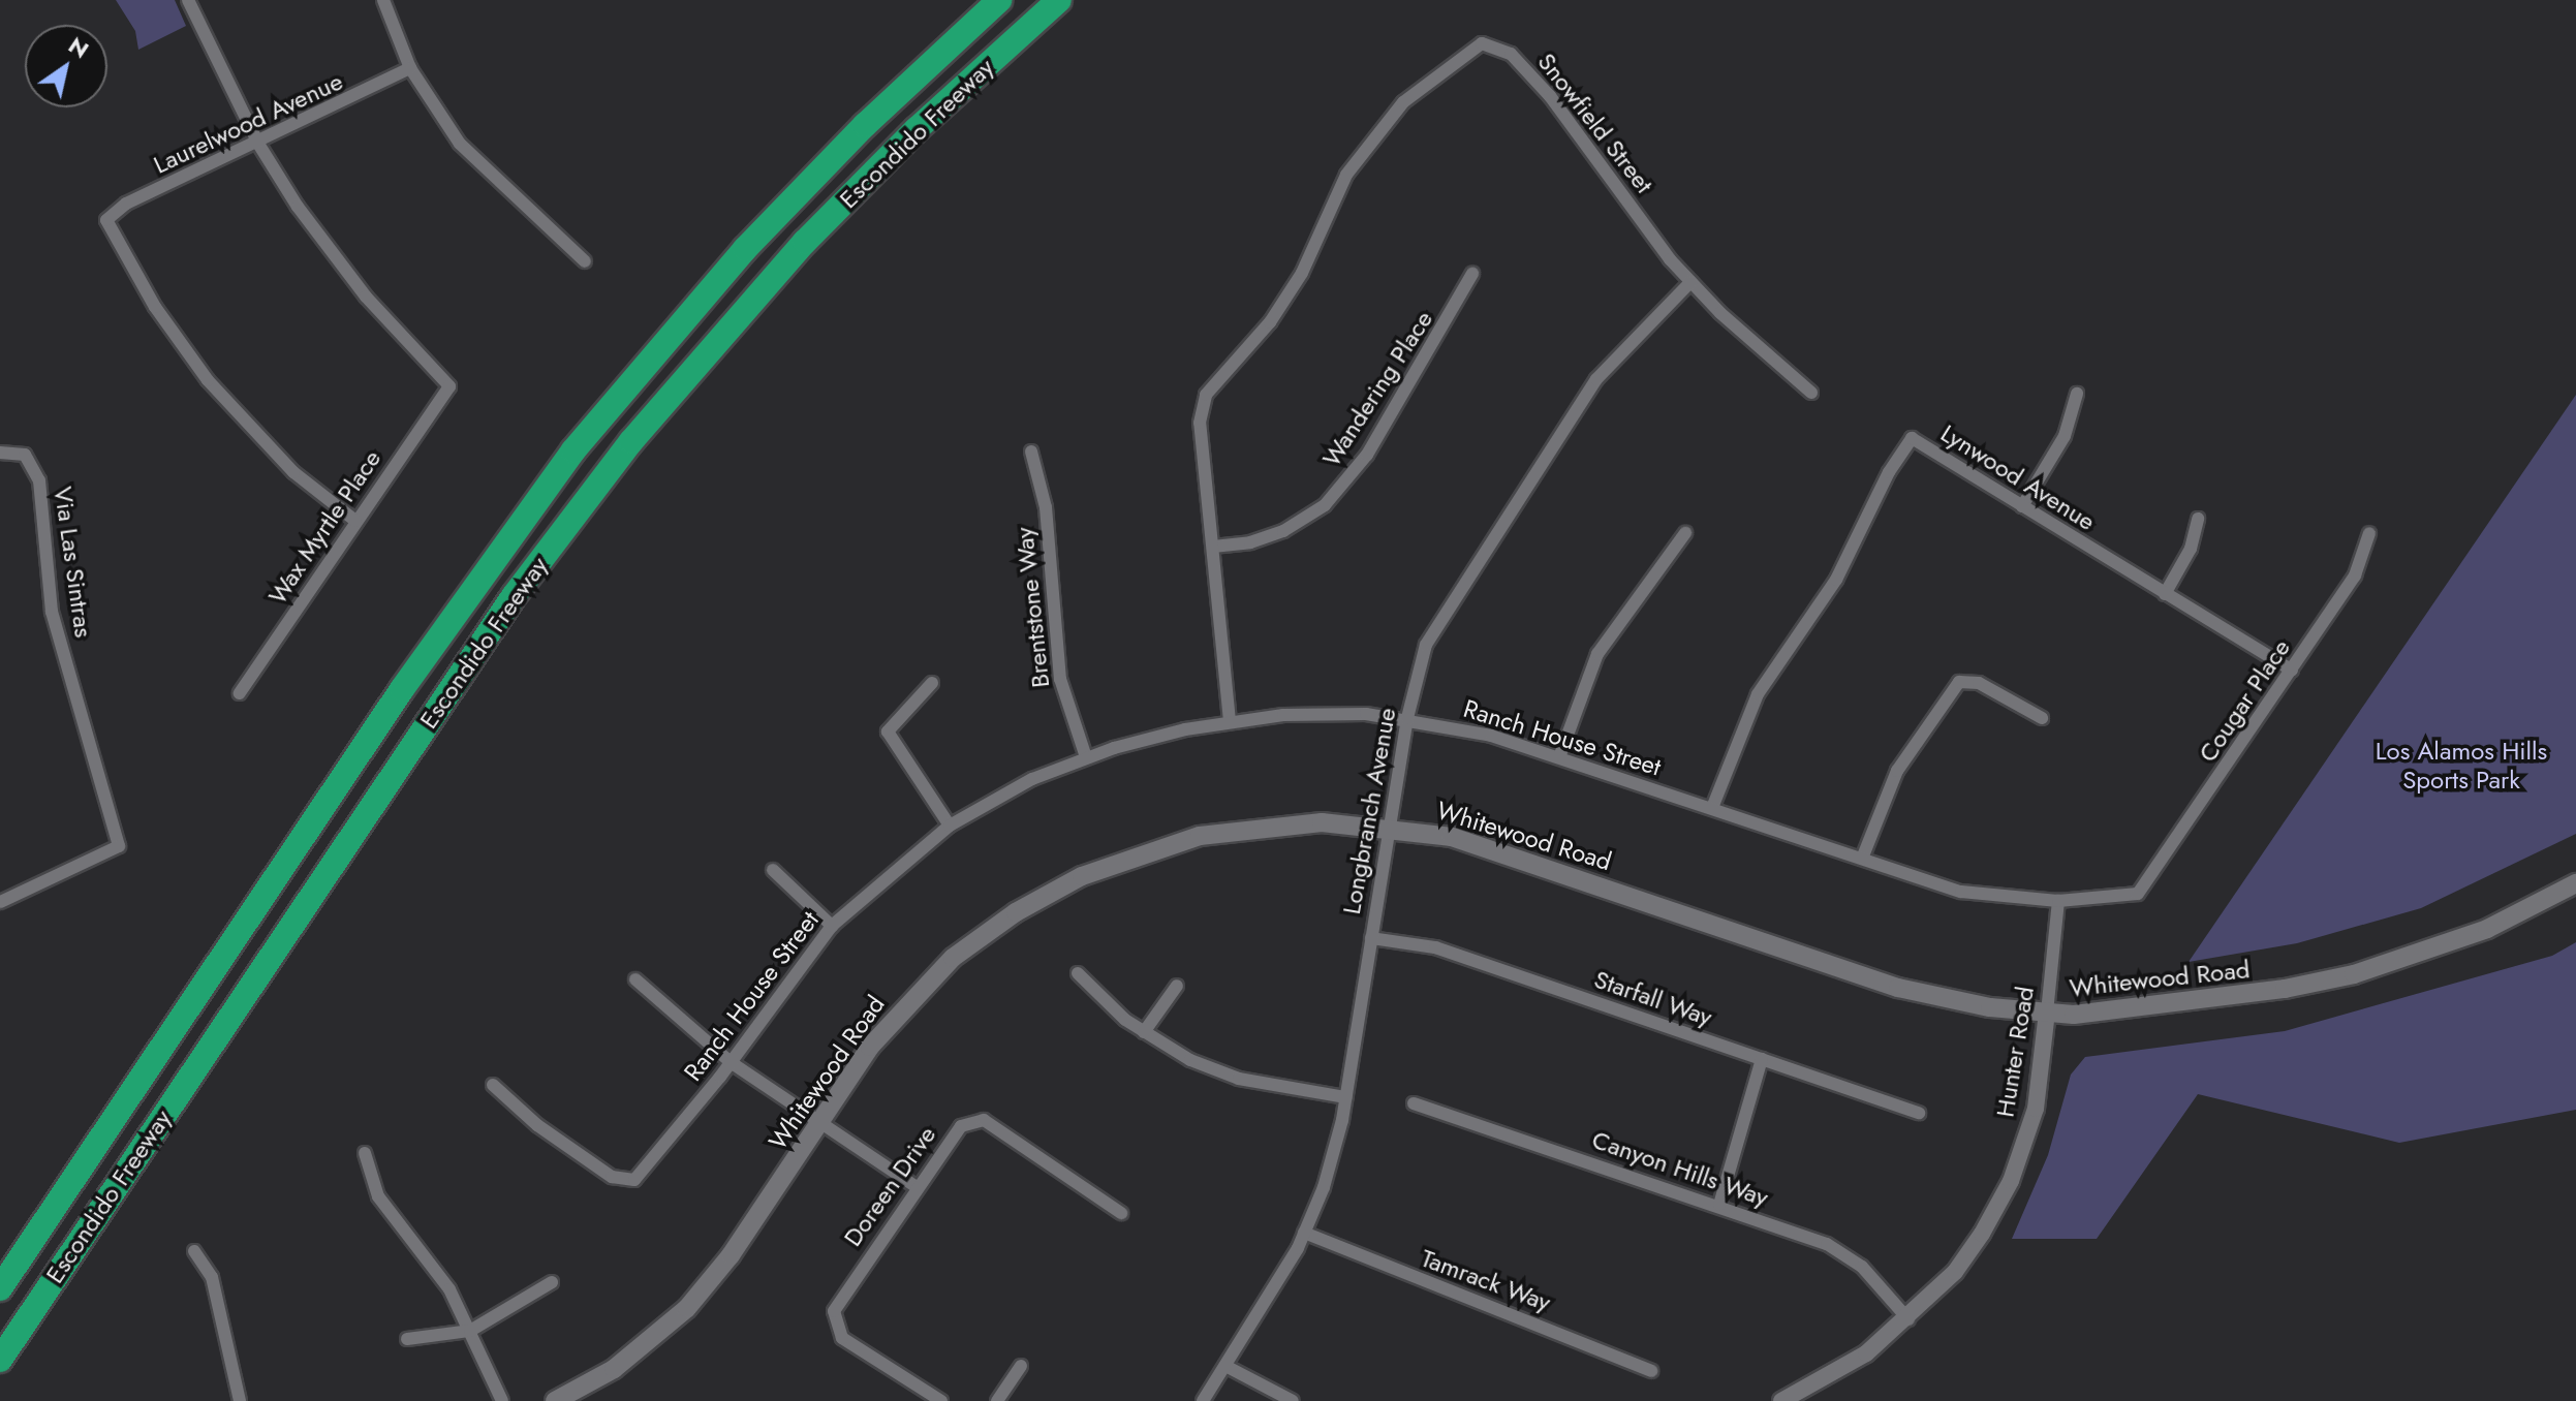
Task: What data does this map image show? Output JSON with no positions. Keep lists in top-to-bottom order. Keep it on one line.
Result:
{"streets":{"highway":["Escondido Freeway"],"main road":["Whitewood Road"],"street":["Laurelwood Avenue","Snowfield Street","Wandering Place","Lynwood Avenue","Wax Myrtle Place","Via Las Sintras","Brentstone Way","Cougar Place","Ranch House Street","Longbranch Avenue","Starfall Way","Hunter Road","Canyon Hills Way","Doreen Drive","Tamrack Way"]},"crossings":[["Laurelwood Avenue","Wax Myrtle Place"],["Snowfield Street","Wandering Place"],["Snowfield Street","Longbranch Avenue"],["Lynwood Avenue","Cougar Place"],["Lynwood Avenue","Ranch House Street"],["Brentstone Way","Ranch House Street"],["Cougar Place","Ranch House Street"],["Ranch House Street","Longbranch Avenue"],["Ranch House Street","Hunter Road"],["Longbranch Avenue","Whitewood Road"],["Longbranch Avenue","Starfall Way"],["Longbranch Avenue","Tamrack Way"],["Whitewood Road","Hunter Road"],["Hunter Road","Canyon Hills Way"]],"parks":["Los Alamos Hills Sports Park"],"north":"top right"}
